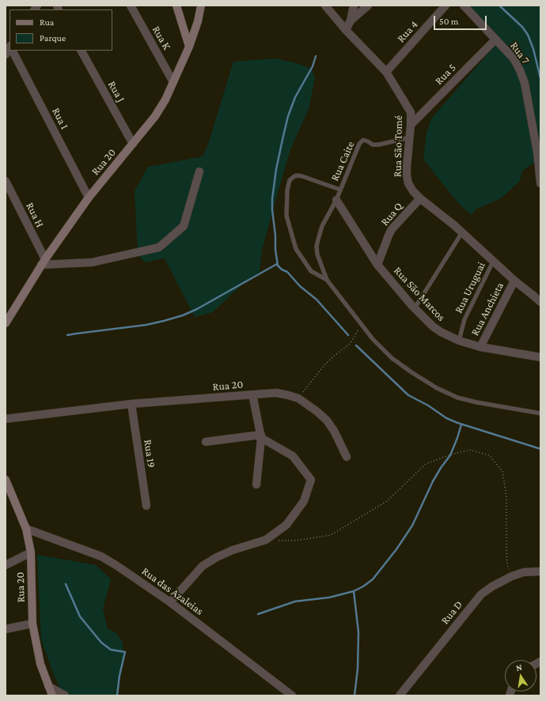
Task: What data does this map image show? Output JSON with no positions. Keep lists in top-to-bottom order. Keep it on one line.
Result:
{"streets":{"street":["Rua 4","Rua K","Rua 7","Rua 5","Rua J","Rua I","Rua São Tomé","Rua 20","Rua Q","Rua H","Rua São Marcos","Rua Anchieta","Rua 19","Rua das Azaleias","Rua D"],"lane":["Rua Caite","Rua Uruguai"]},"crossings":[["Rua 4","Rua São Tomé"],["Rua K","Rua 20"],["Rua 7","Rua 5"],["Rua 5","Rua São Tomé"],["Rua J","Rua 20"],["Rua I","Rua 20"],["Rua São Tomé","Rua Caite"],["Rua São Tomé","Rua Q"],["Rua São Tomé","Rua Uruguai"],["Rua São Tomé","Rua Anchieta"],["Rua Caite","Rua São Marcos"],["Rua 20","Rua H"],["Rua 20","Rua 19"],["Rua 20","Rua das Azaleias"],["Rua Q","Rua São Marcos"],["Rua Uruguai","Rua São Marcos"],["Rua São Marcos","Rua Anchieta"]],"legend":["Rua","Parque"],"scale_bar":"50 m","north":"top"}
